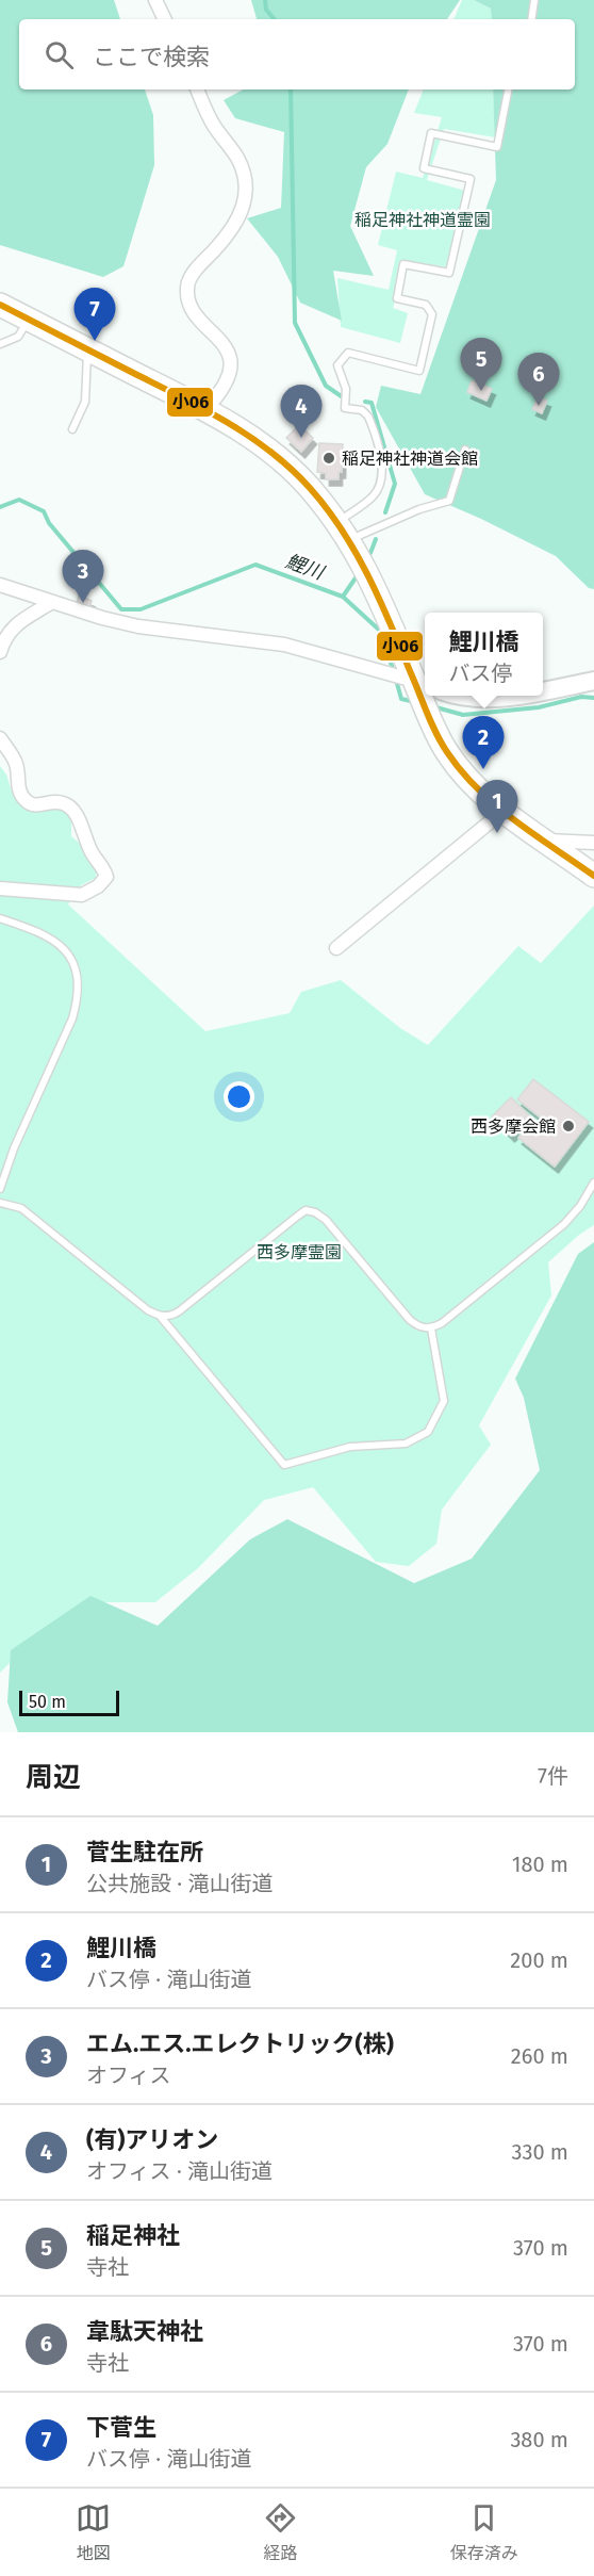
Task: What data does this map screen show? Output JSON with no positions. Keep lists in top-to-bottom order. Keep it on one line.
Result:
{"water":["鯉川"],"parks":["稲足神社神道霊園","西多摩霊園"],"places":["稲足神社神道会館","西多摩会館"],"lines":["transit line 小06"],"scale_bar":"50 m","page":{"search":"ここで検索","pins":["7","5","6","4","3","2","1"],"popup":["鯉川橋","バス停"],"scale":"50 m","heading":["周辺","7件"],"list":[{"mark":"1","name":"菅生駐在所","note":"公共施設 · 滝山街道","value":"180 m"},{"mark":"2","name":"鯉川橋","note":"バス停 · 滝山街道","value":"200 m"},{"mark":"3","name":"エム.エス.エレクトリック(株)","note":"オフィス","value":"260 m"},{"mark":"4","name":"(有)アリオン","note":"オフィス · 滝山街道","value":"330 m"},{"mark":"5","name":"稲足神社","note":"寺社","value":"370 m"},{"mark":"6","name":"韋駄天神社","note":"寺社","value":"370 m"},{"mark":"7","name":"下菅生","note":"バス停 · 滝山街道","value":"380 m"}],"nav":["地図","経路","保存済み"]}}
